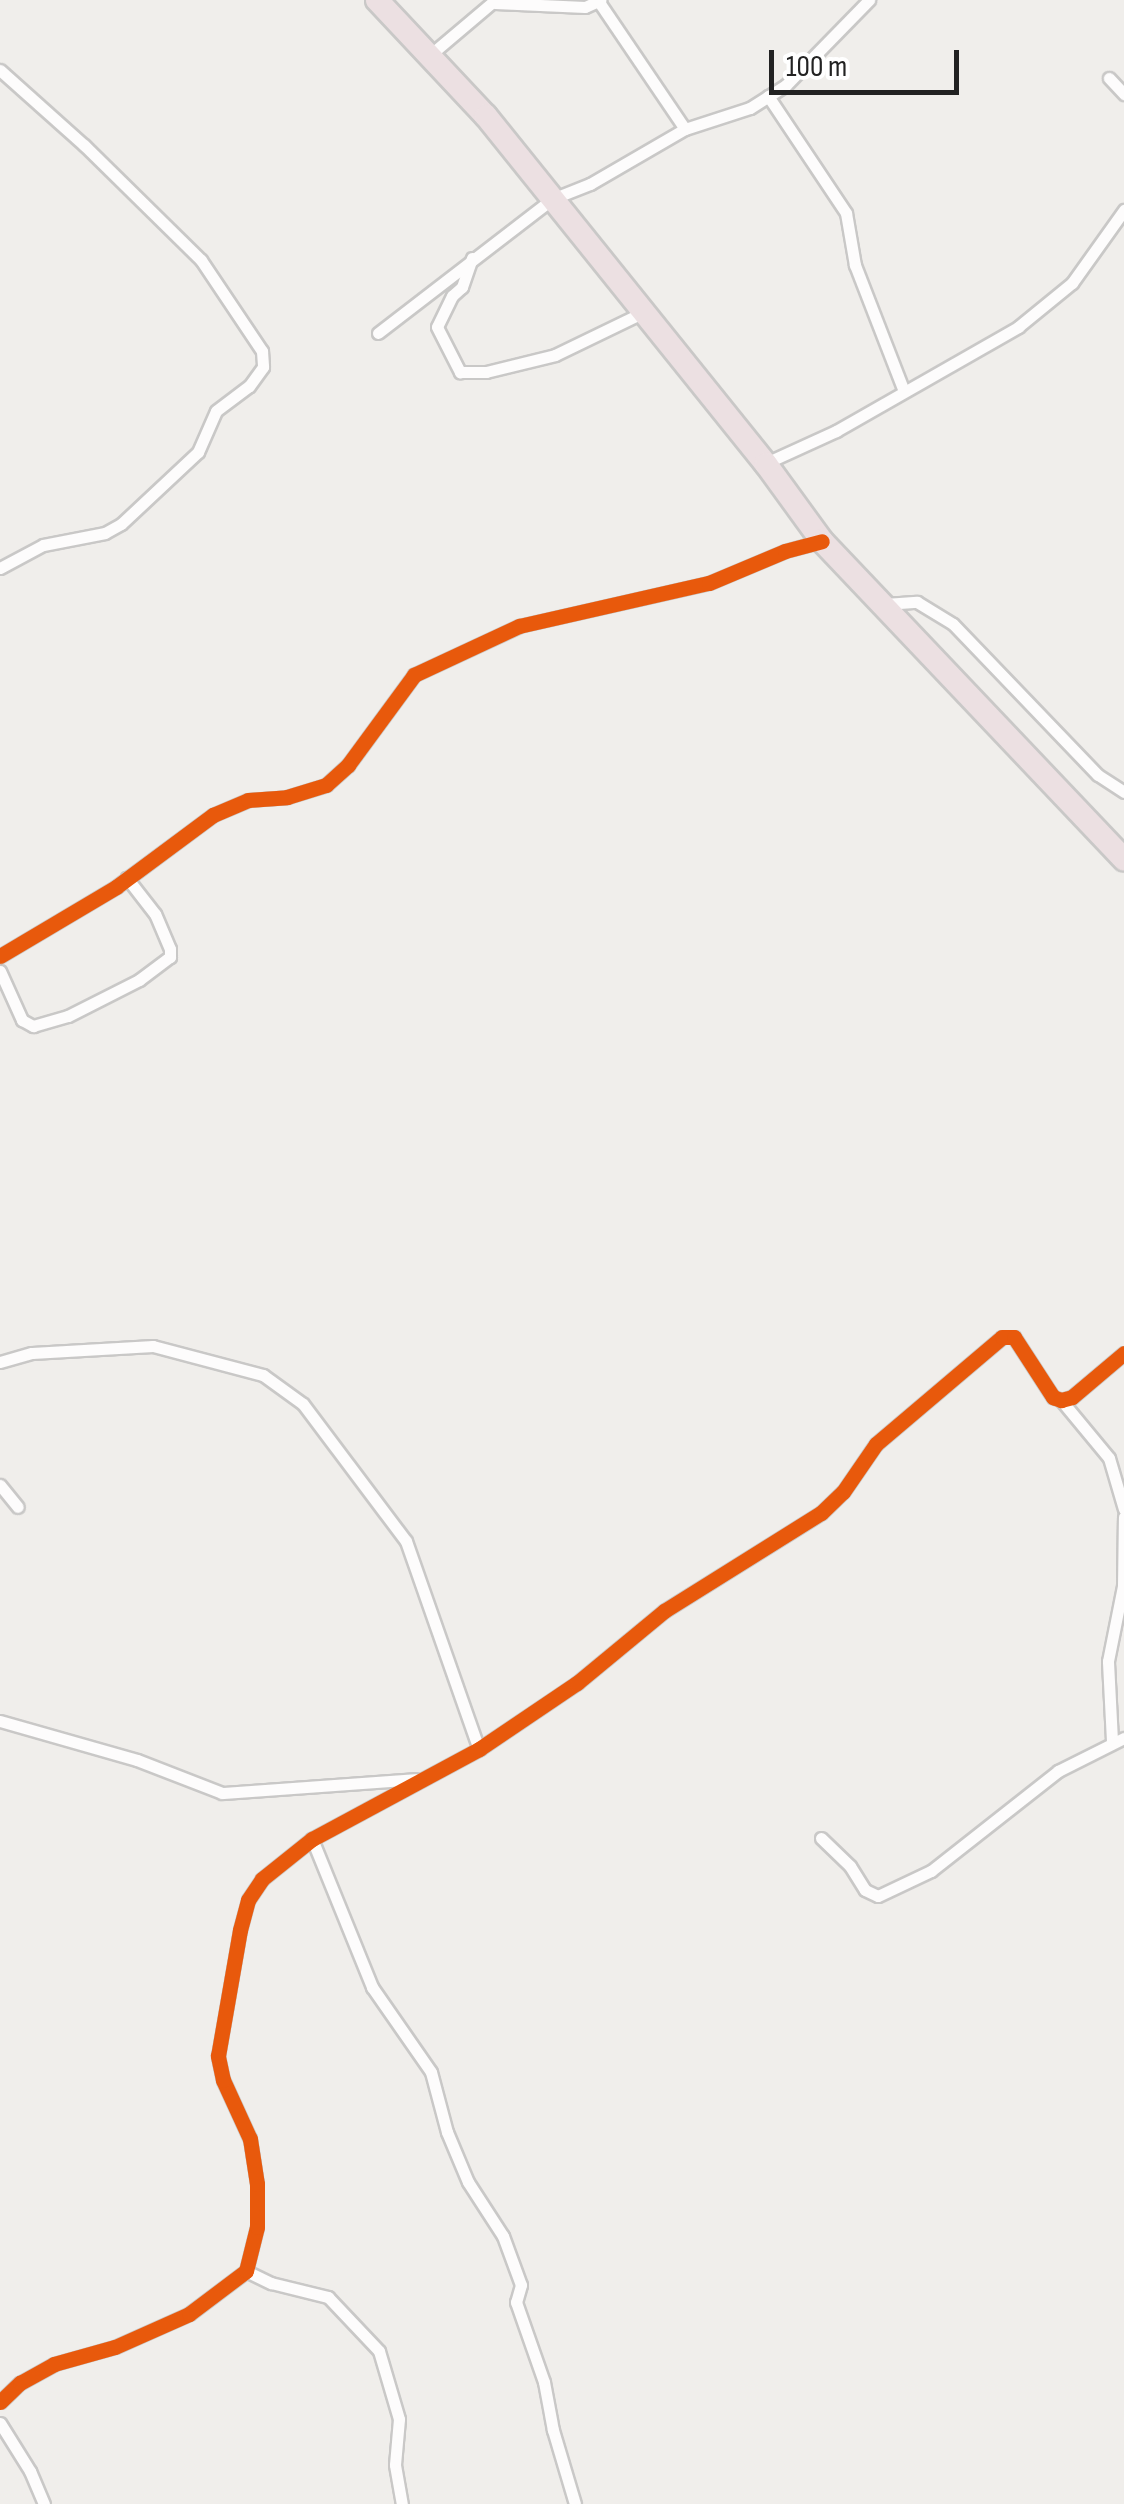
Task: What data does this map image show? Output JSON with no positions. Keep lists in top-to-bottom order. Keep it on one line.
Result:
{"scale_bar":"100 m"}
